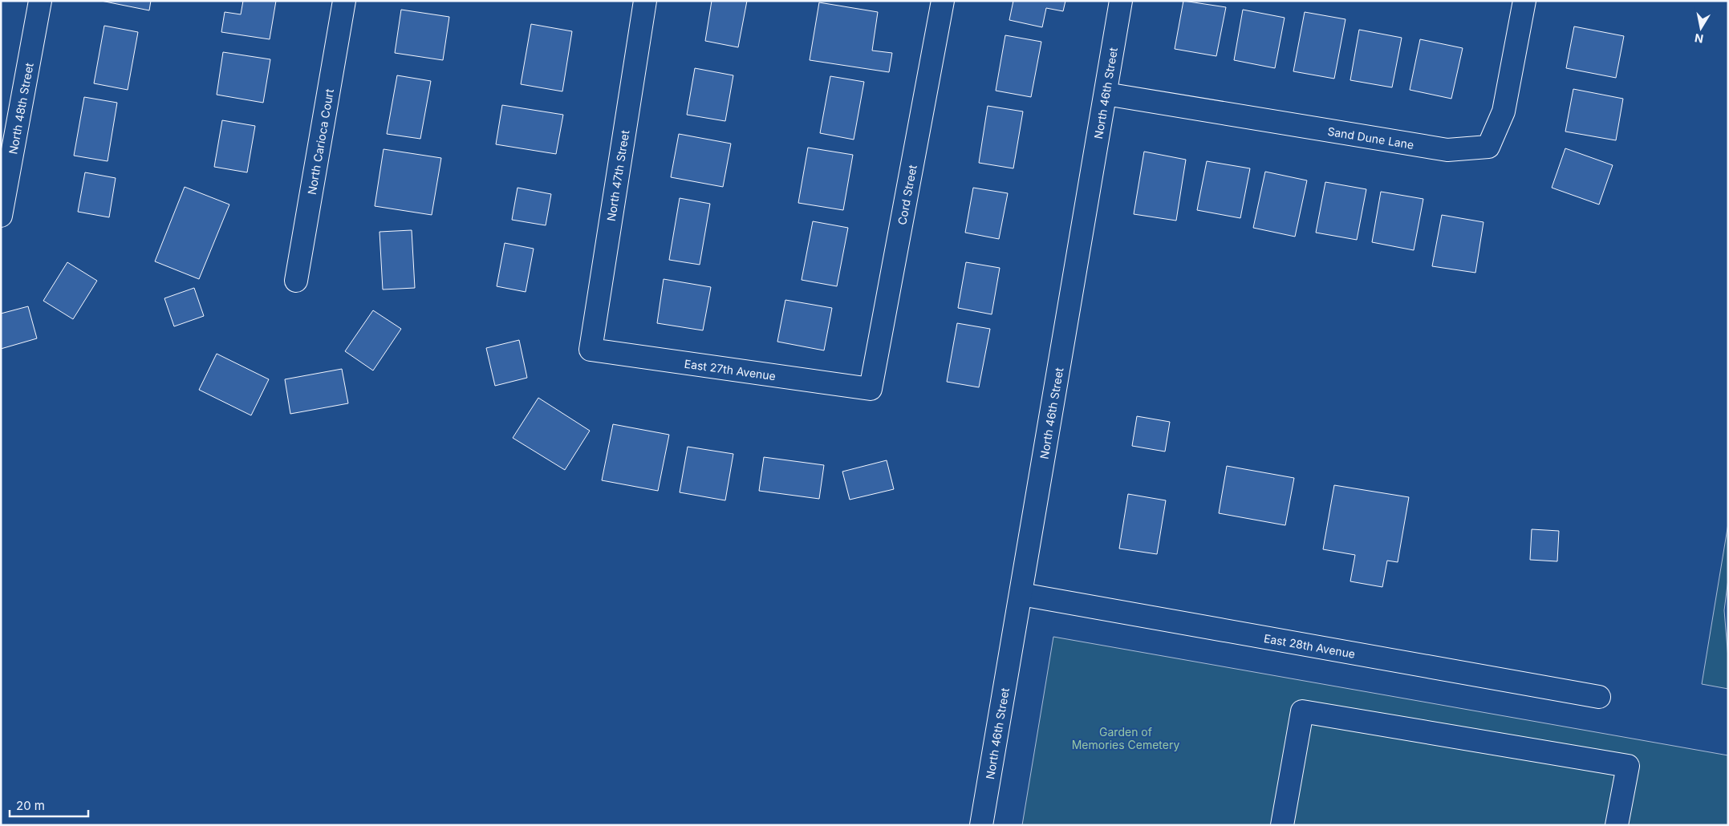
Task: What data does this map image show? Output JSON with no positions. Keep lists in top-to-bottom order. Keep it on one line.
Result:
{"streets":{"street":["North 46th Street","North 48th Street","Sand Dune Lane","North Carioca Court","North 47th Street","Cord Street","East 27th Avenue","East 28th Avenue"]},"crossings":[["North 46th Street","Sand Dune Lane"],["North 46th Street","East 28th Avenue"],["North 47th Street","East 27th Avenue"],["Cord Street","East 27th Avenue"]],"parks":["Garden of Memories Cemetery"],"scale_bar":"20 m","north":"bottom"}
